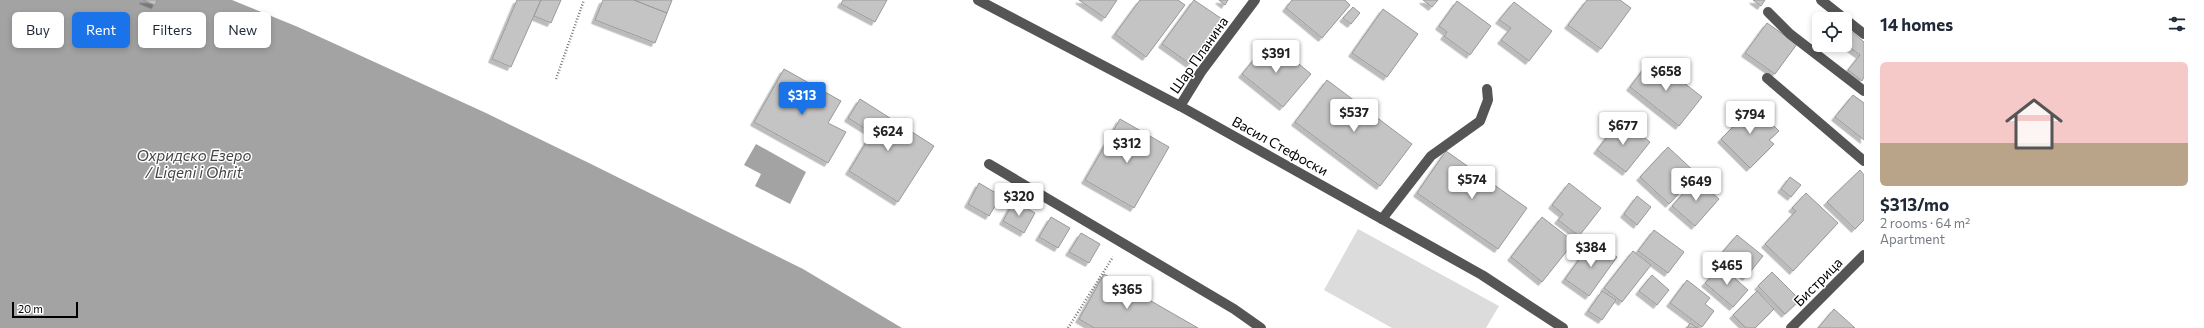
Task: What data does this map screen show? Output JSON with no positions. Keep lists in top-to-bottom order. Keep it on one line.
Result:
{"streets":{"street":["Шар Планина","Васил Стефоски","Бистрица"]},"crossings":[["Шар Планина","Васил Стефоски"]],"water":["Охридско Езеро / Liqeni i Ohrit"],"scale_bar":"20 m","page":{"heading":"14 homes","chip":["Buy","Rent","Filters","New"],"price":["$391","$658","$313","$537","$794","$677","$624","$312","$574","$649","$320","$384","$465","$365"],"list":[{"name":"$313/mo","note":"2 rooms · 64 m² · Apartment"}],"scale":"20 m"}}
